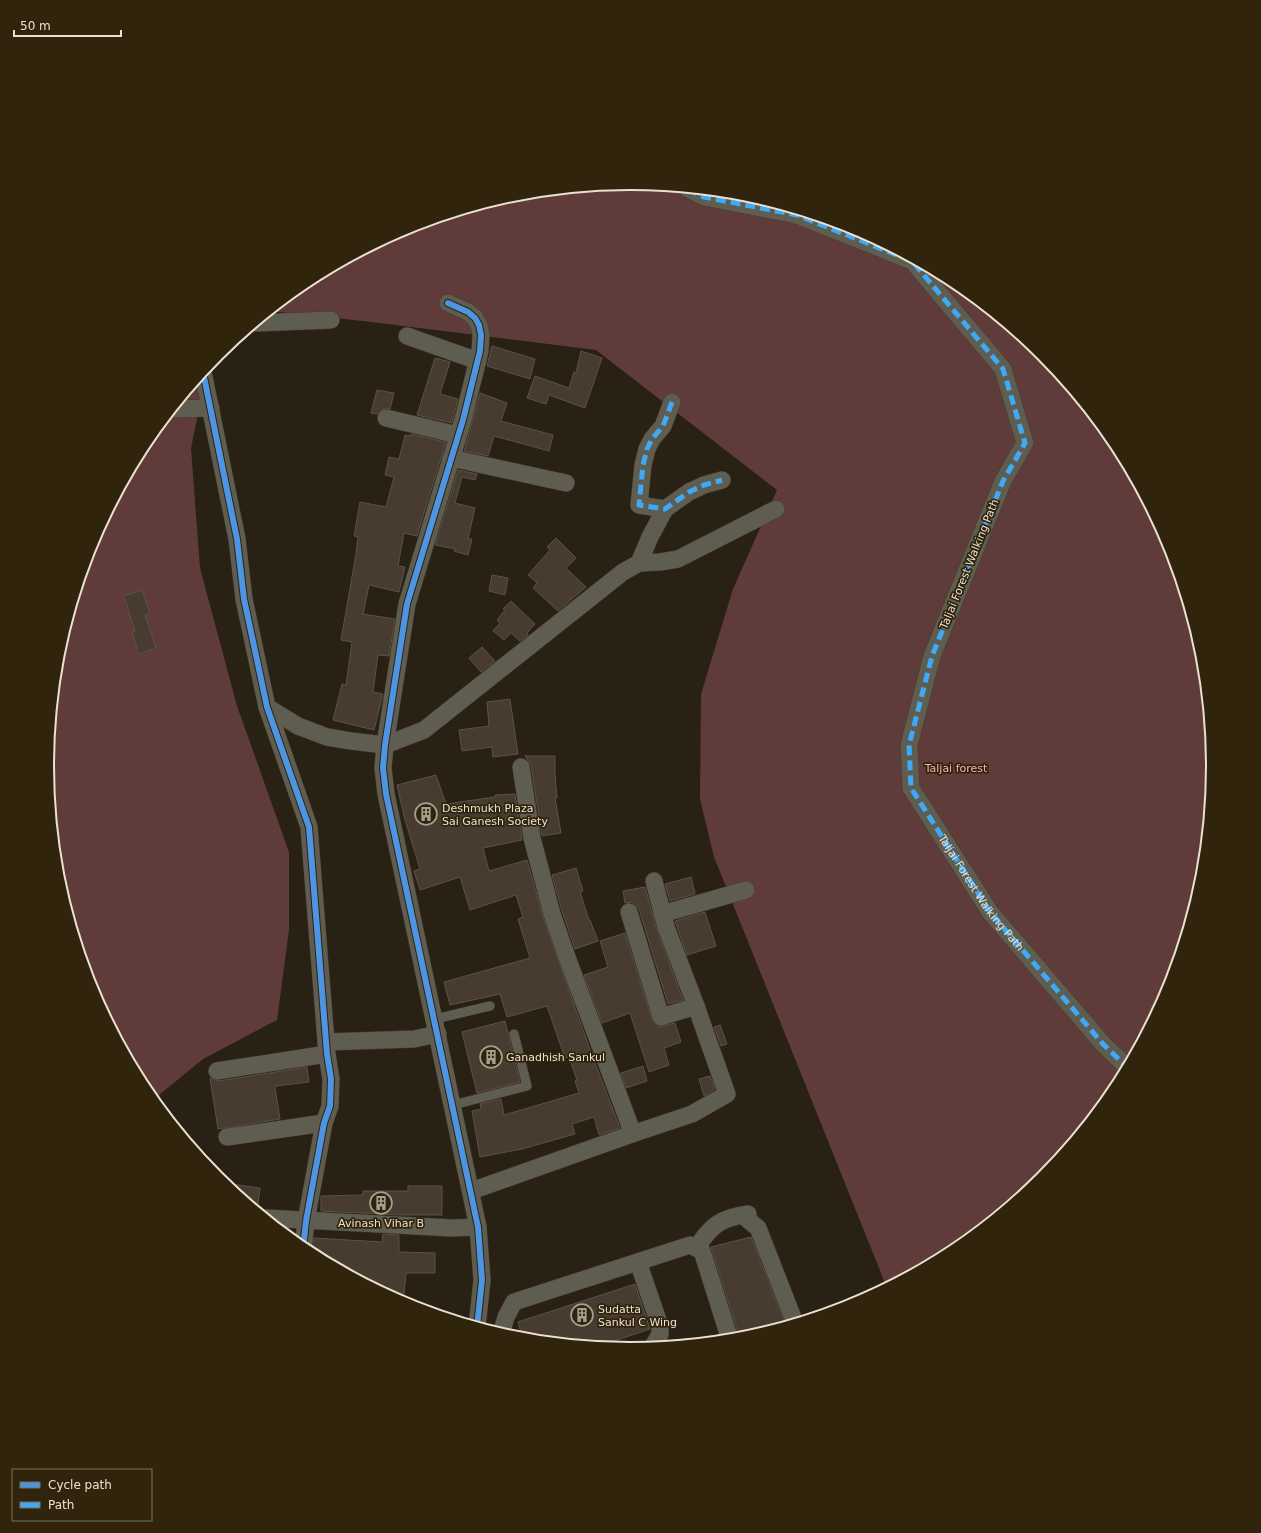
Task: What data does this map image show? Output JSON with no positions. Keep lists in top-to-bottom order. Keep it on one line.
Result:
{"streets":{"street":["Taljai Forest Walking Path"]},"parks":["Taljai forest"],"places":{"building":["Deshmukh Plaza Sai Ganesh Society","Ganadhish Sankul","Avinash Vihar B","Sudatta Sankul C Wing"]},"legend":["Cycle path","Path"],"scale_bar":"50 m"}
